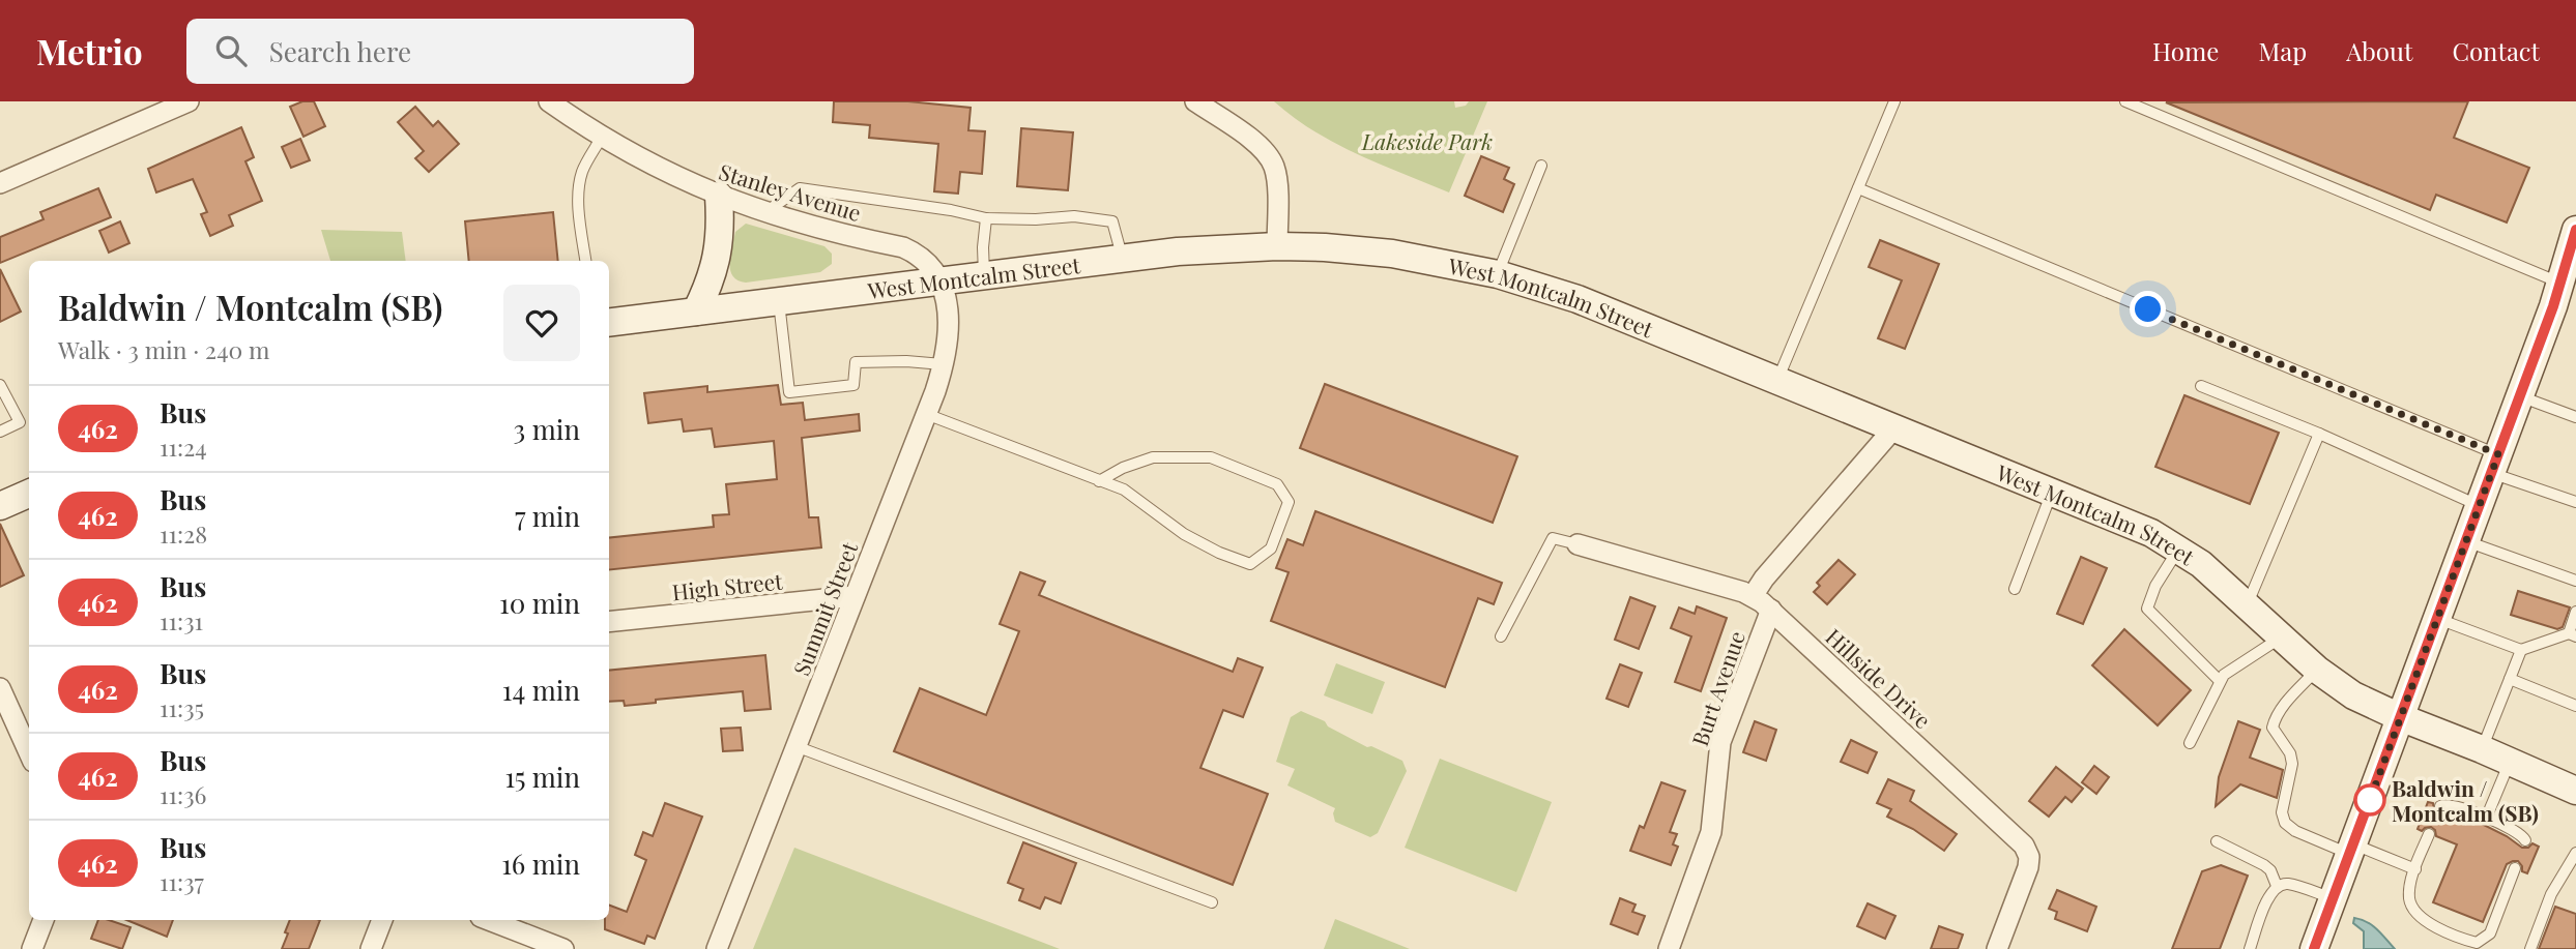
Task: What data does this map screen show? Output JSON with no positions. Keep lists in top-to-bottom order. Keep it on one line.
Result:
{"streets":{"main road":["West Montcalm Street"],"street":["Stanley Avenue","High Street","Summit Street","Hillside Drive","Burt Avenue"]},"crossings":[["Stanley Avenue","West Montcalm Street"],["Stanley Avenue","Summit Street"],["West Montcalm Street","Summit Street"],["High Street","Summit Street"],["Hillside Drive","Burt Avenue"]],"parks":["Lakeside Park"],"places":["Baldwin / Montcalm (SB)"],"lines":["bus line 462"],"page":{"header":"Metrio","search":"Search here","nav":["Home","Map","About","Contact"],"heading":["Baldwin / Montcalm (SB)","Walk · 3 min · 240 m"],"list":[{"mark":"462","name":"Bus","note":"11:24","value":"3 min"},{"mark":"462","name":"Bus","note":"11:28","value":"7 min"},{"mark":"462","name":"Bus","note":"11:31","value":"10 min"},{"mark":"462","name":"Bus","note":"11:35","value":"14 min"},{"mark":"462","name":"Bus","note":"11:36","value":"15 min"},{"mark":"462","name":"Bus","note":"11:37","value":"16 min"}]}}
